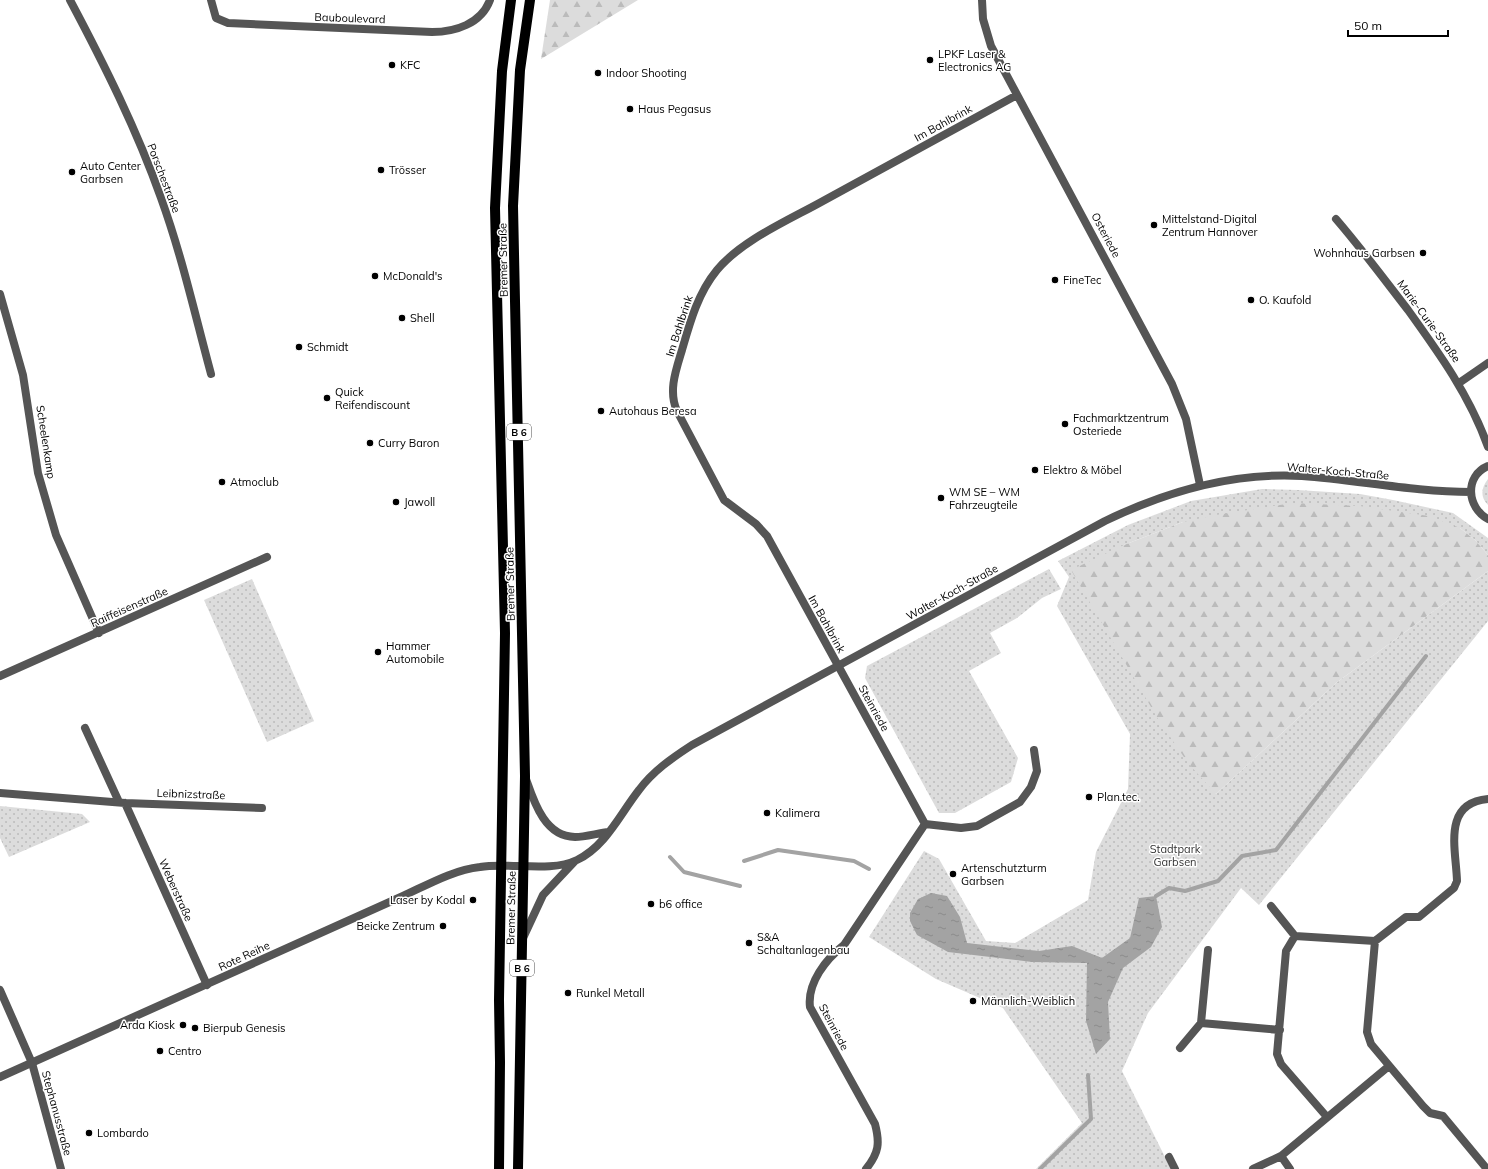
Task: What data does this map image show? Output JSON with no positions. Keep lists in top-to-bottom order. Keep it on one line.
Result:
{"streets":{"main road":["Bremer Straße","B 6"],"street":["Bauboulevard","Im Bahlbrink","Porschestraße","Osteriede","Marie-Curie-Straße","Scheelenkamp","Walter-Koch-Straße","Raiffeisenstraße","Steinriede","Leibnizstraße","Weberstraße","Rote Reihe","Stephanusstraße"]},"crossings":[["Im Bahlbrink","Osteriede"],["Im Bahlbrink","Walter-Koch-Straße"],["Im Bahlbrink","Steinriede"],["Osteriede","Walter-Koch-Straße"],["Bremer Straße","Walter-Koch-Straße"],["Bremer Straße","Rote Reihe"],["Scheelenkamp","Raiffeisenstraße"],["Walter-Koch-Straße","Steinriede"],["Walter-Koch-Straße","Rote Reihe"],["Leibnizstraße","Weberstraße"],["Weberstraße","Rote Reihe"],["Rote Reihe","Stephanusstraße"]],"parks":["Stadtpark Garbsen"],"places":["LPKF Laser & Electronics AG","KFC","Indoor Shooting","Haus Pegasus","Trösser","Auto Center Garbsen","Mittelstand-Digital Zentrum Hannover","Wohnhaus Garbsen","McDonald's","FineTec","O. Kaufold","Shell","Schmidt","Quick Reifendiscount","Autohaus Beresa","Fachmarktzentrum Osteriede","Curry Baron","Elektro & Möbel","Atmoclub","WM SE – WM Fahrzeugteile","Jawoll","Hammer Automobile","Plan.tec.","Kalimera","Artenschutzturm Garbsen","Laser by Kodal","b6 office","Beicke Zentrum","S&A Schaltanlagenbau","Runkel Metall","Männlich-Weiblich","Arda Kiosk","Bierpub Genesis","Centro","Lombardo"],"scale_bar":"50 m"}
